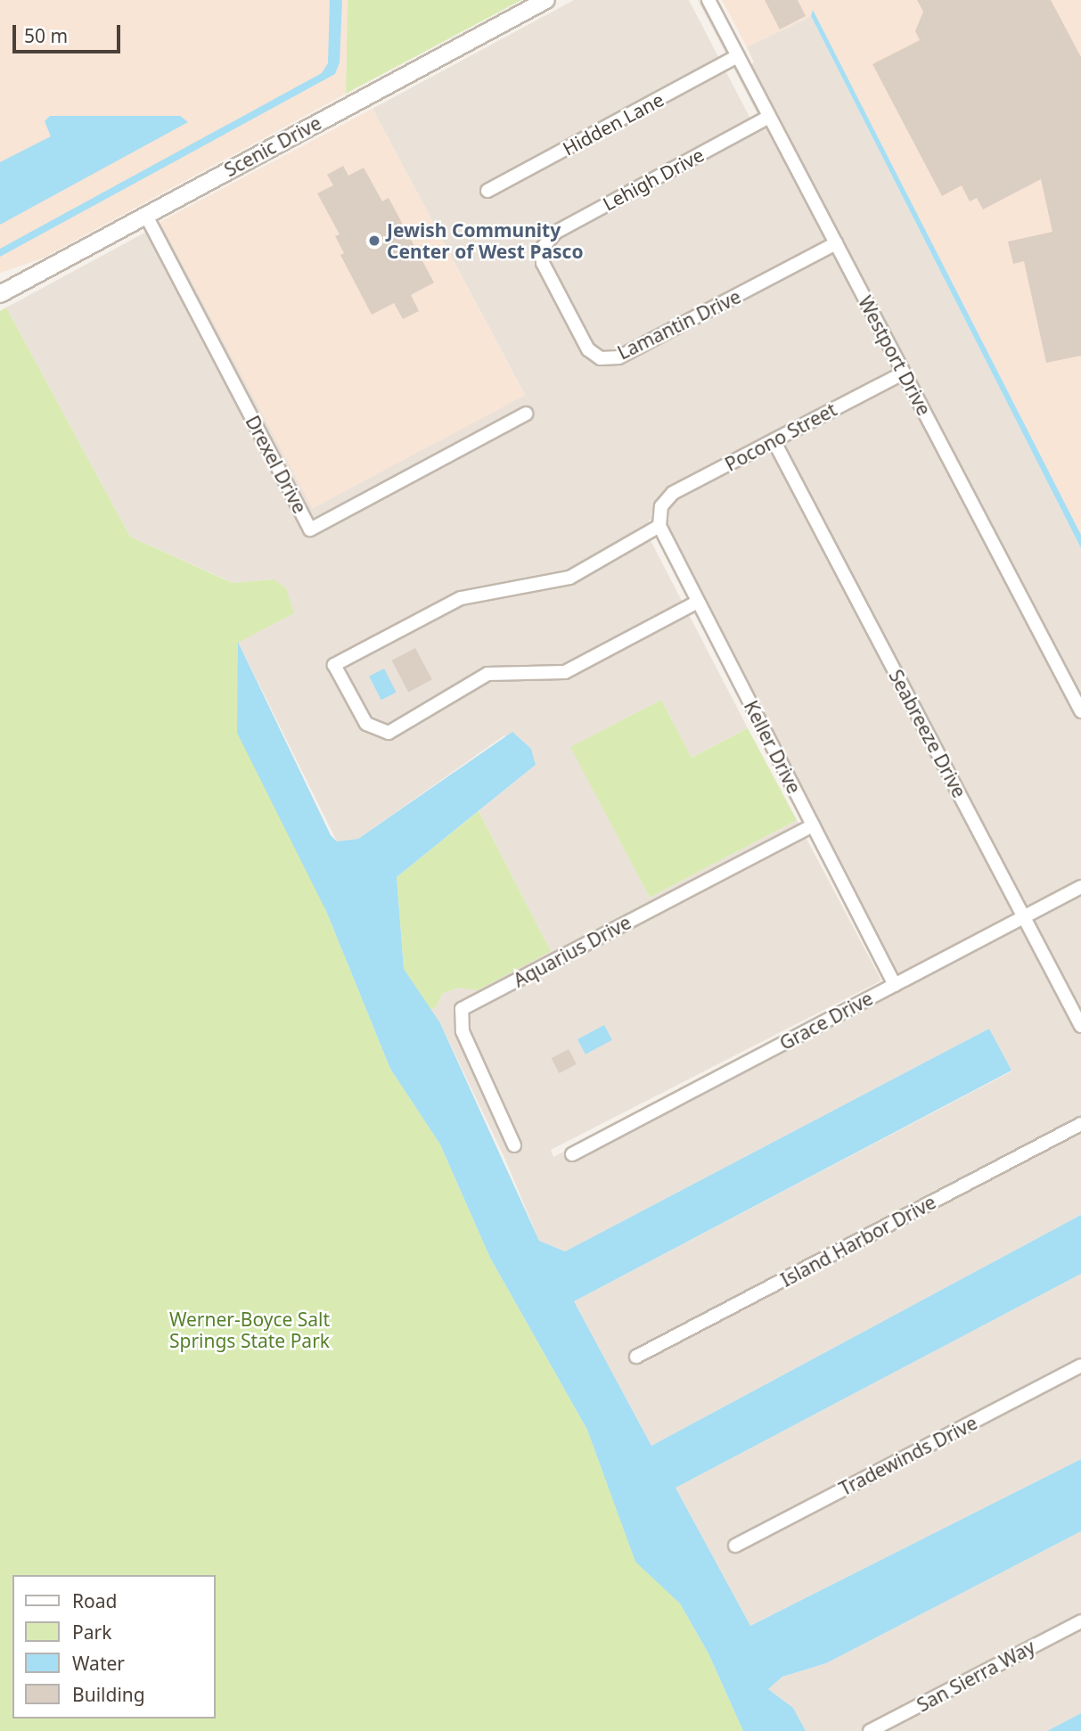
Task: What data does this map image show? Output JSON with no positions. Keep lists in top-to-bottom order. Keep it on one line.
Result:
{"streets":{"street":["Hidden Lane","Scenic Drive","Lehigh Drive","Lamantin Drive","Westport Drive","Pocono Street","Drexel Drive","Seabreeze Drive","Keller Drive","Aquarius Drive","Grace Drive","Island Harbor Drive","Tradewinds Drive","San Sierra Way"]},"crossings":[["Hidden Lane","Westport Drive"],["Scenic Drive","Drexel Drive"],["Lehigh Drive","Lamantin Drive"],["Lehigh Drive","Westport Drive"],["Lamantin Drive","Westport Drive"],["Westport Drive","Pocono Street"],["Pocono Street","Seabreeze Drive"],["Pocono Street","Keller Drive"],["Seabreeze Drive","Grace Drive"],["Keller Drive","Aquarius Drive"],["Keller Drive","Grace Drive"]],"parks":["Werner-Boyce Salt Springs State Park"],"places":["Jewish Community Center of West Pasco"],"legend":["Road","Park","Water","Building"],"scale_bar":"50 m"}
